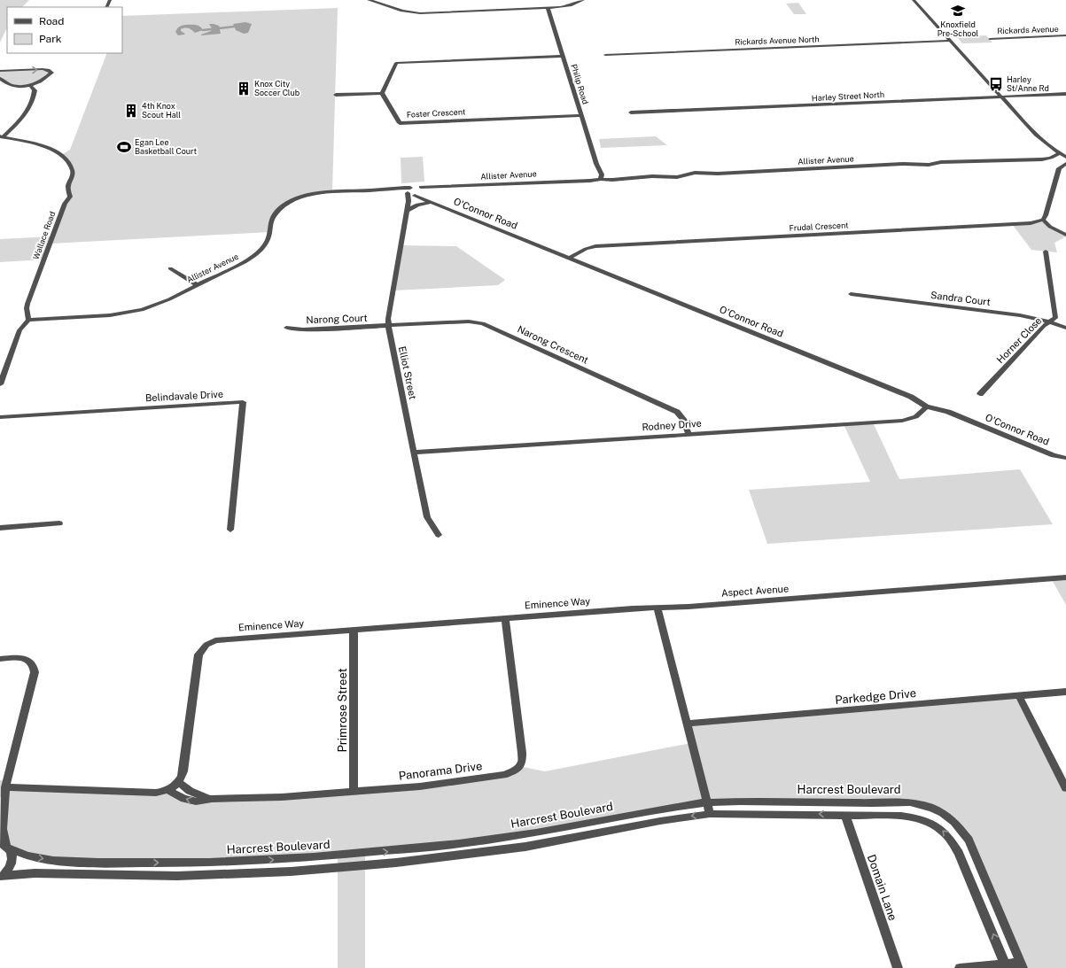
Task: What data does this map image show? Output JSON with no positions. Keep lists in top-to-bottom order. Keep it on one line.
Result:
{"streets":{"street":["Rickards Avenue","Rickards Avenue North","Philip Road","Harley Street North","Foster Crescent","Allister Avenue","O'Connor Road","Frudal Crescent","Wallace Road","Sandra Court","Narong Court","Horner Close","Narong Crescent","Elliot Street","Belindavale Drive","Rodney Drive","Aspect Avenue","Eminence Way","Parkedge Drive","Primrose Street","Panorama Drive","Harcrest Boulevard","Domain Lane"]},"crossings":[["Philip Road","Foster Crescent"],["Philip Road","Allister Avenue"],["Allister Avenue","O'Connor Road"],["Allister Avenue","Wallace Road"],["Allister Avenue","Elliot Street"],["O'Connor Road","Frudal Crescent"],["O'Connor Road","Elliot Street"],["O'Connor Road","Rodney Drive"],["Sandra Court","Horner Close"],["Narong Court","Narong Crescent"],["Narong Court","Elliot Street"],["Narong Crescent","Elliot Street"],["Narong Crescent","Rodney Drive"],["Elliot Street","Rodney Drive"],["Aspect Avenue","Eminence Way"],["Eminence Way","Primrose Street"],["Eminence Way","Panorama Drive"],["Primrose Street","Panorama Drive"]],"places":{"school or university":["Knoxfield Pre-School"],"bus stop":["Harley St/Anne Rd"],"building":["Knox City Soccer Club","4th Knox Scout Hall"],"sports":["Egan Lee Basketball Court"]},"legend":["Road","Park"]}
